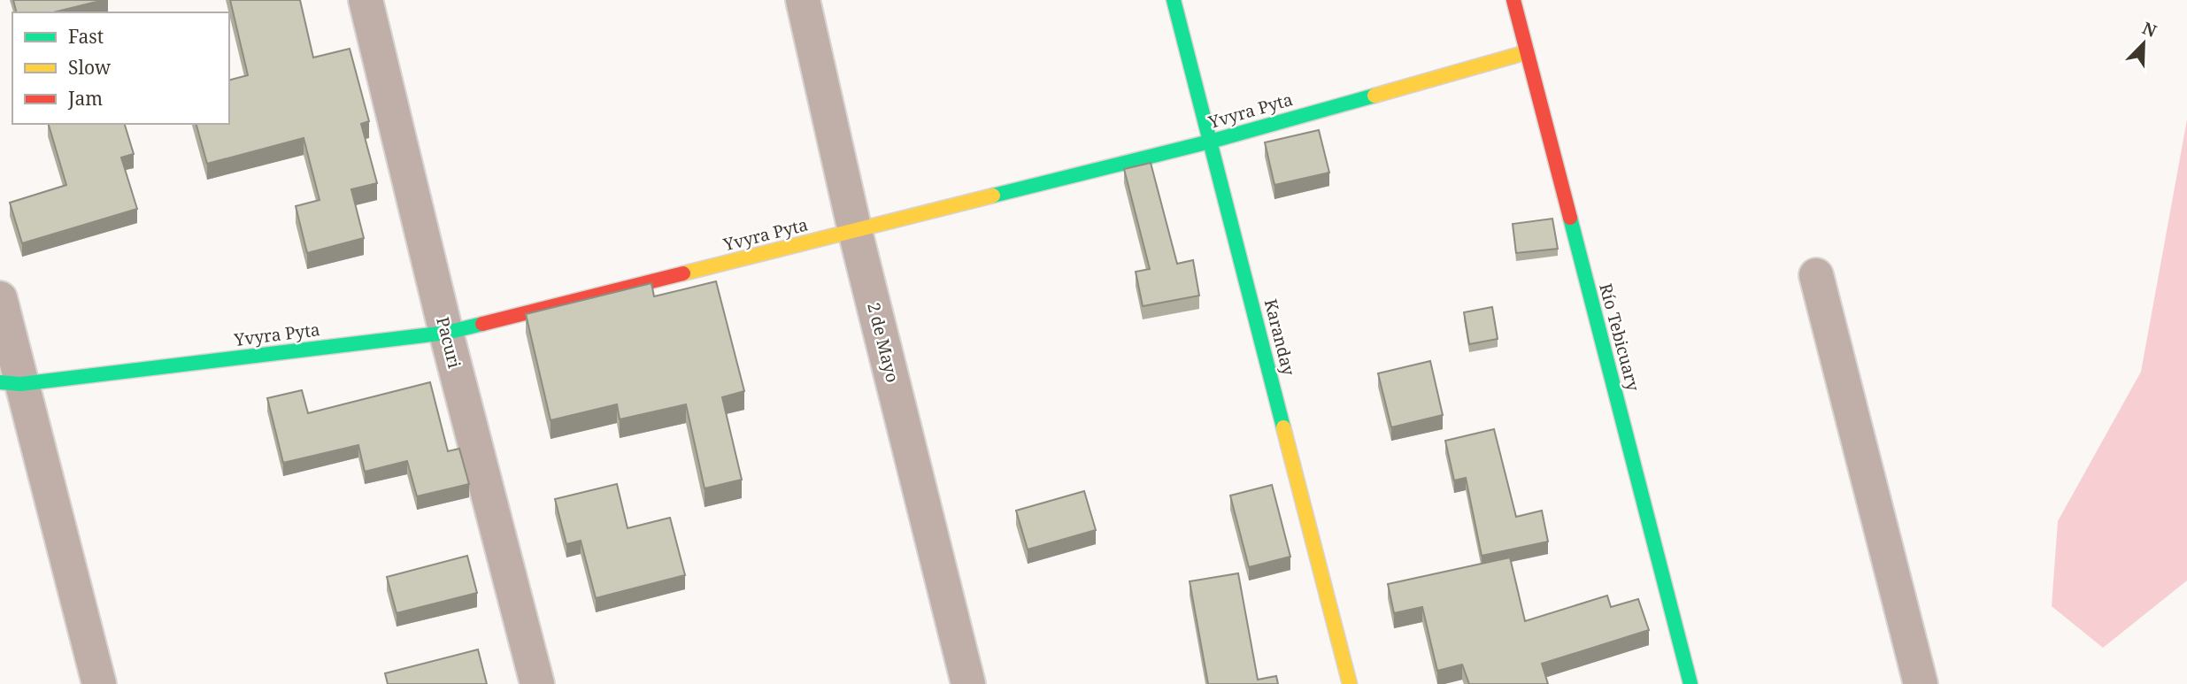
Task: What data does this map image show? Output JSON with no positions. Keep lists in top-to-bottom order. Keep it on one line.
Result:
{"streets":{"street":["Yvyra Pyta","Karanday","Río Tebicuary","Pacuri","2 de Mayo"]},"crossings":[["Yvyra Pyta","Karanday"],["Yvyra Pyta","Río Tebicuary"],["Yvyra Pyta","Pacuri"],["Yvyra Pyta","2 de Mayo"]],"legend":["Fast","Slow","Jam"],"north":"top right"}
